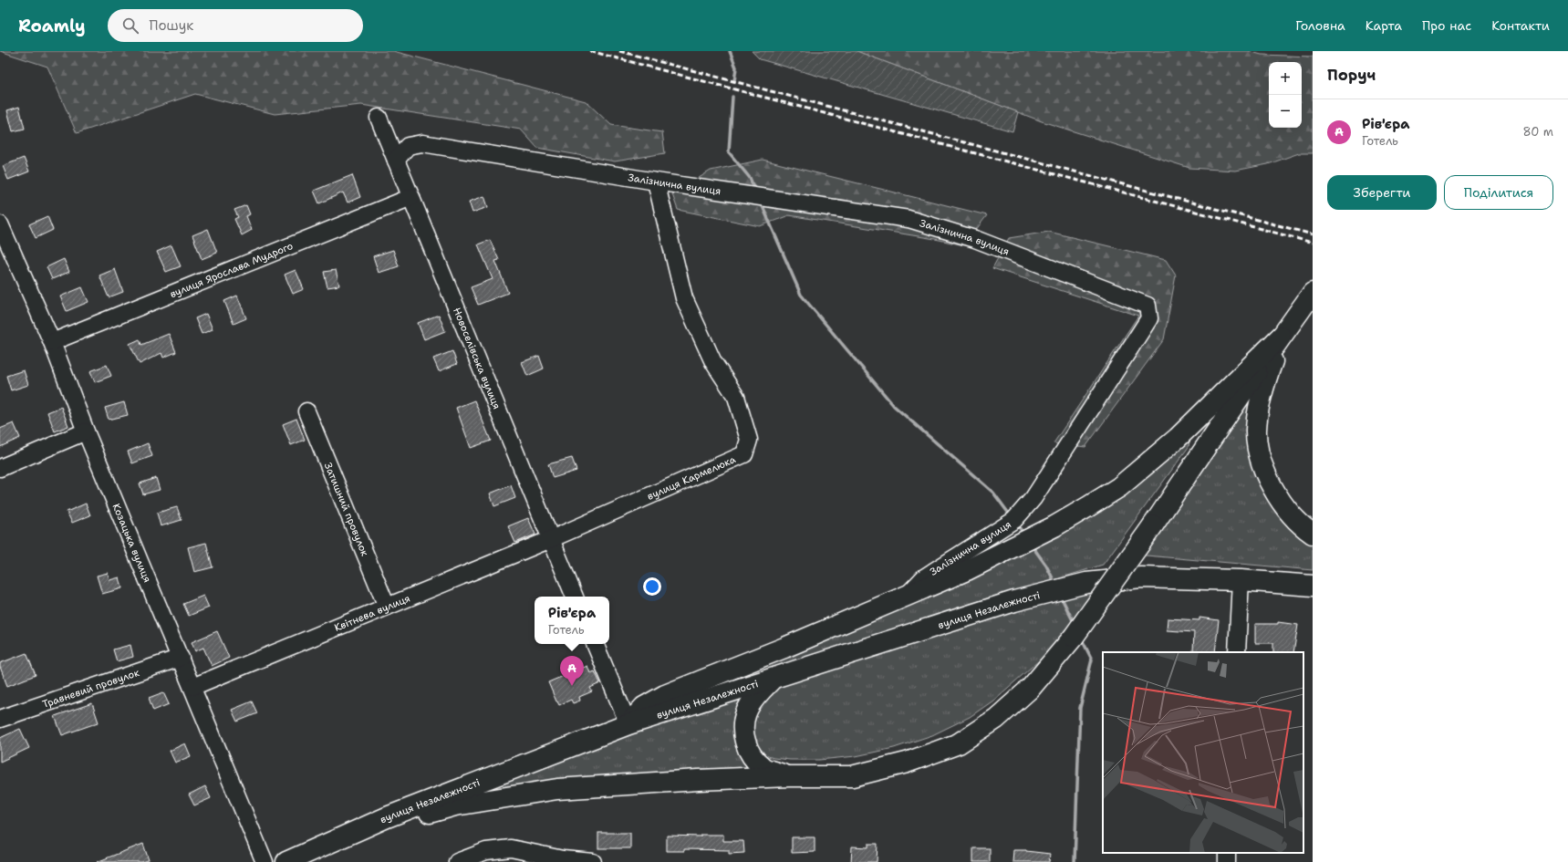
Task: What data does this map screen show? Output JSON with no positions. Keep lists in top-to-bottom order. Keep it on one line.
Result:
{"streets":{"main road":["вулиця Незалежності"],"street":["Залізнична вулиця","вулиця Ярослава Мудрого","Новоселівська вулиця","вулиця Кармелюка","Затишний провулок","Козацька вулиця","Квітнева вулиця","Травневий провулок"]},"crossings":[["Залізнична вулиця","Новоселівська вулиця"],["Залізнична вулиця","вулиця Кармелюка"],["вулиця Ярослава Мудрого","Новоселівська вулиця"],["вулиця Ярослава Мудрого","Козацька вулиця"],["Новоселівська вулиця","вулиця Кармелюка"],["Новоселівська вулиця","Квітнева вулиця"],["вулиця Кармелюка","Квітнева вулиця"],["Затишний провулок","Квітнева вулиця"],["Козацька вулиця","Квітнева вулиця"],["Козацька вулиця","Травневий провулок"]],"page":{"header":"Roamly","search":"Пошук","nav":["Головна","Карта","Про нас","Контакти"],"heading":"Поруч","map_buttons":["+","−"],"list":[{"mark":"A","name":"Рів'єра","note":"Готель","value":"80 m"}],"buttons":["Зберегти","Поділитися"],"popup":["Рів'єра","Готель"],"pins":"A"}}
